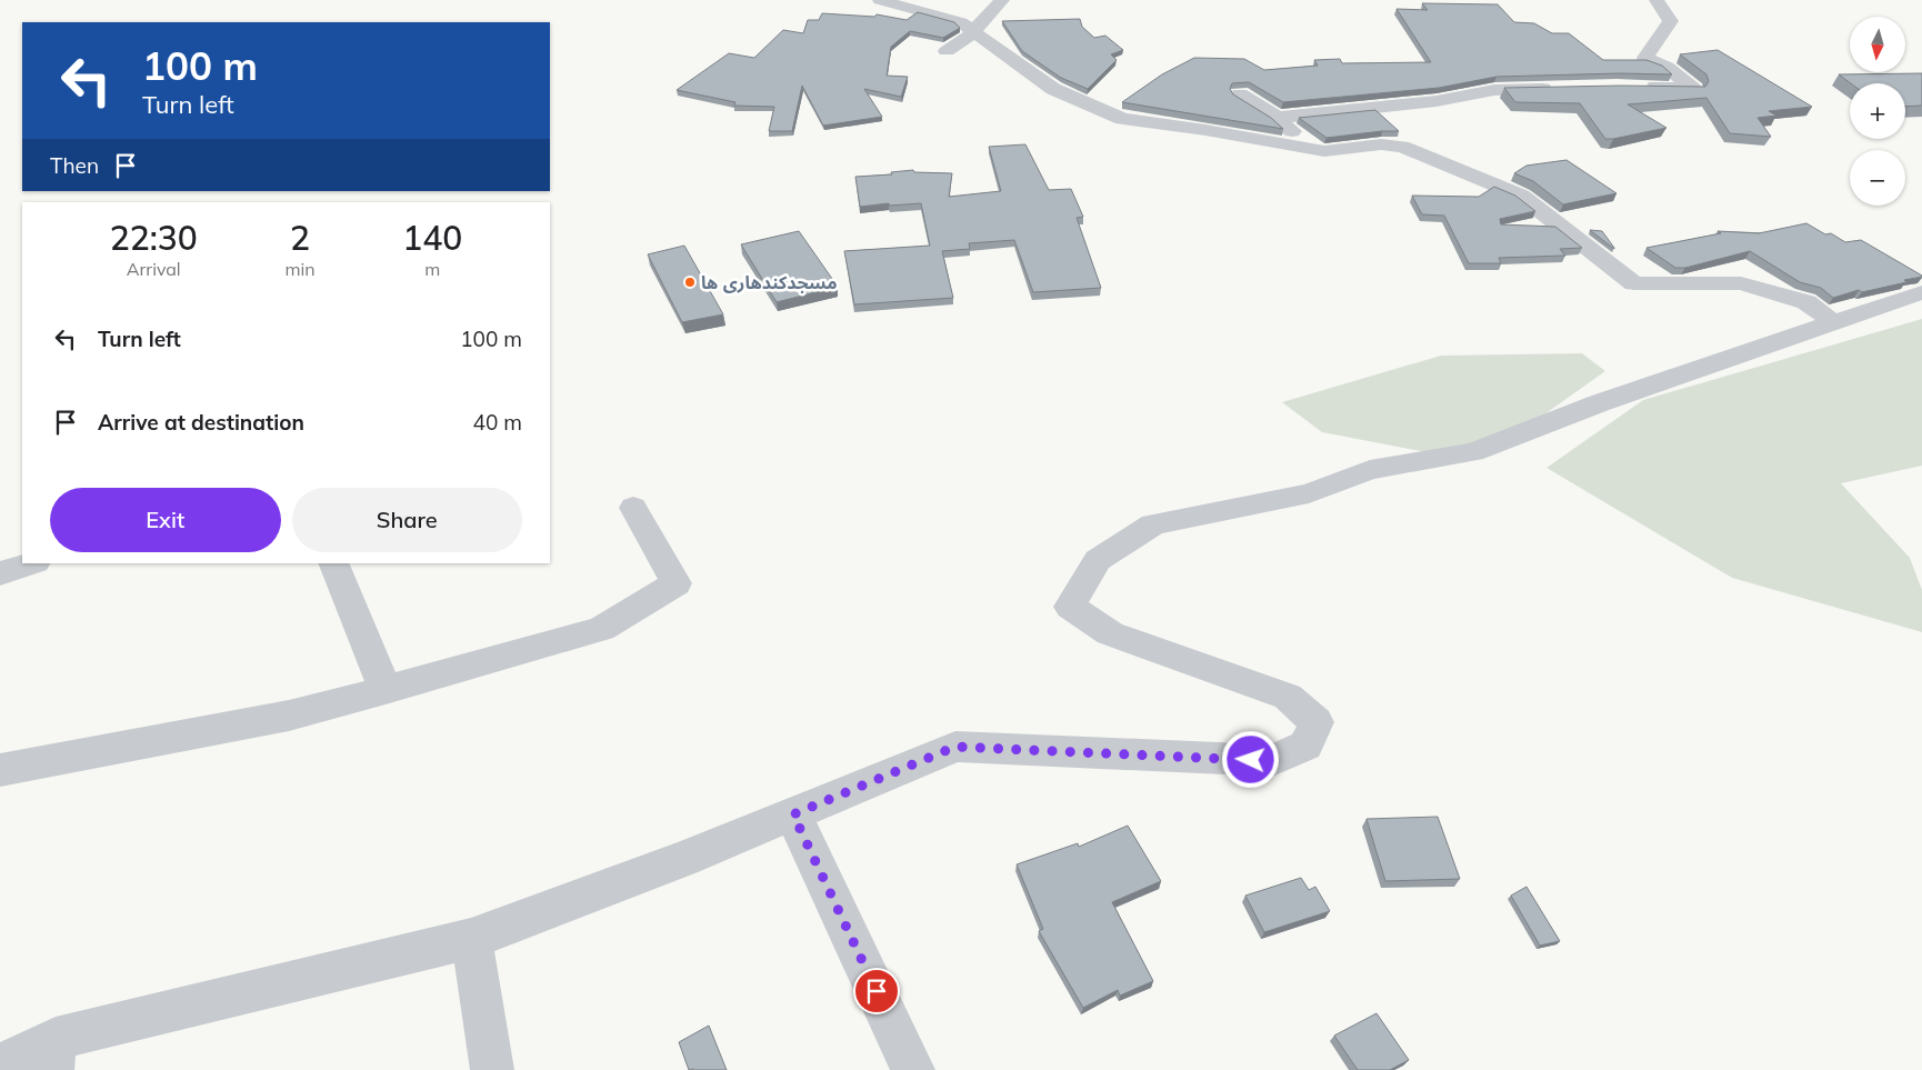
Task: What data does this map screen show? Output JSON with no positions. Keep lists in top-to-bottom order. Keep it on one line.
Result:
{"places":["مسجدکندهاری ها"],"north":"bottom","page":{"map_buttons":["+","−"],"turn":["100 m","Turn left"],"then":"Then","eta":["22:30","Arrival","2","min","140","m"],"list":[{"name":"Turn left","value":"100 m"},{"name":"Arrive at destination","value":"40 m"}],"buttons":["Exit","Share"]}}
